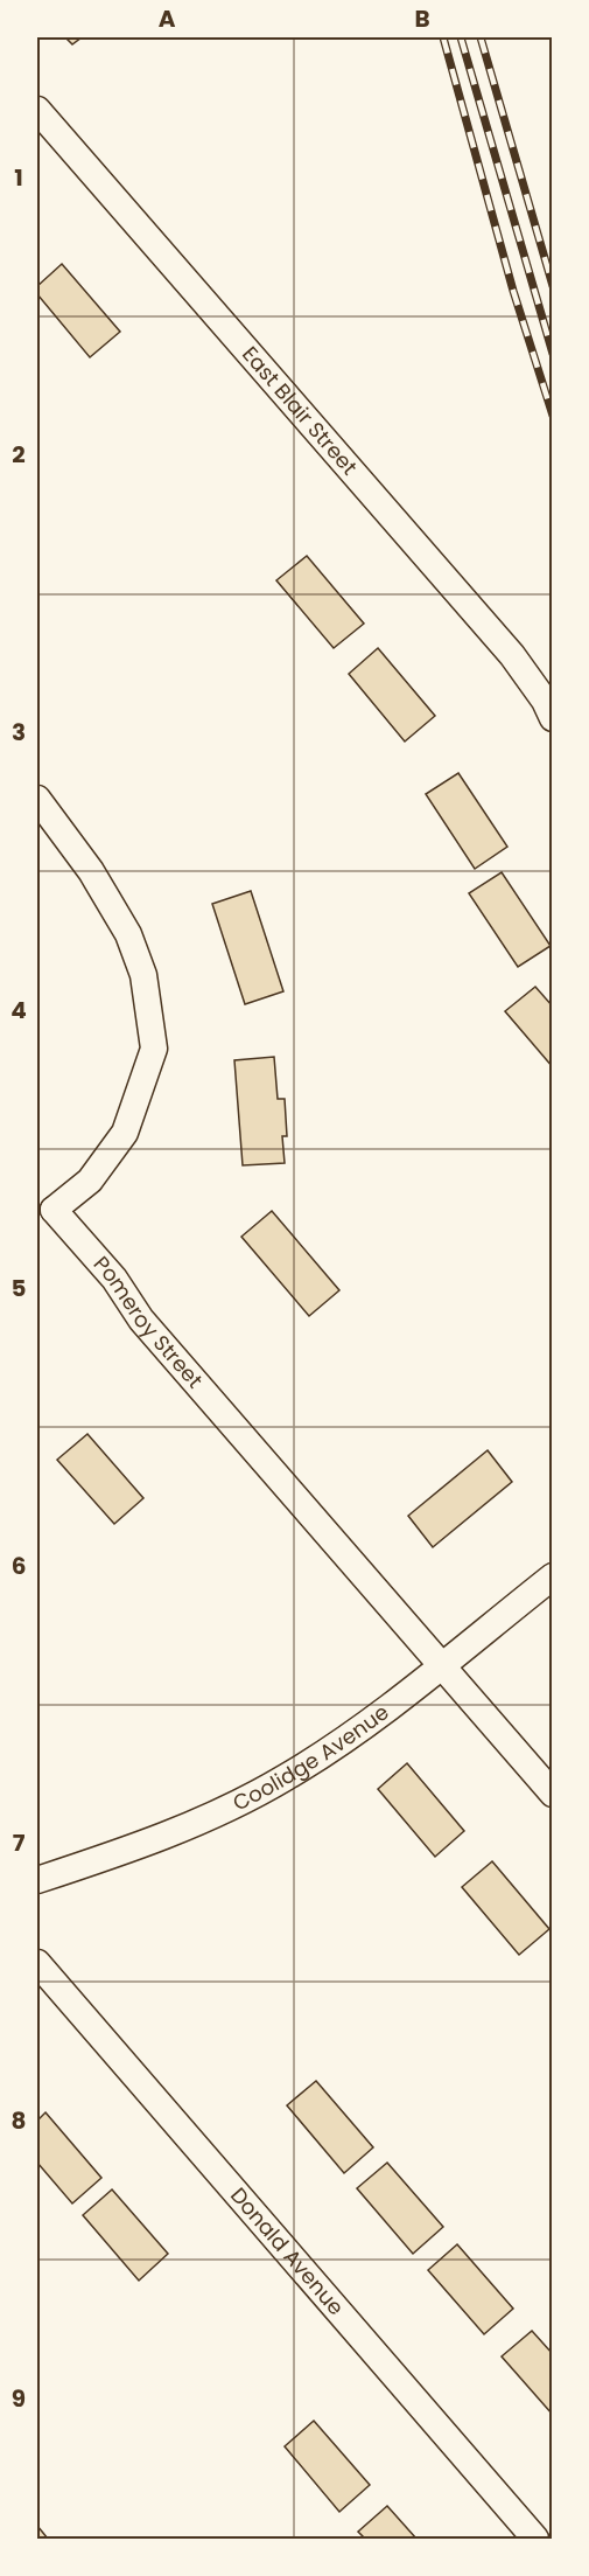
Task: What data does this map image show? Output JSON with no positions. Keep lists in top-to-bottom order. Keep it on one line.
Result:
{"streets":{"street":["East Blair Street","Pomeroy Street","Coolidge Avenue","Donald Avenue"]},"crossings":[["Pomeroy Street","Coolidge Avenue"]],"grid":{"columns":["A","B"],"rows":["1","2","3","4","5","6","7","8","9"]}}
